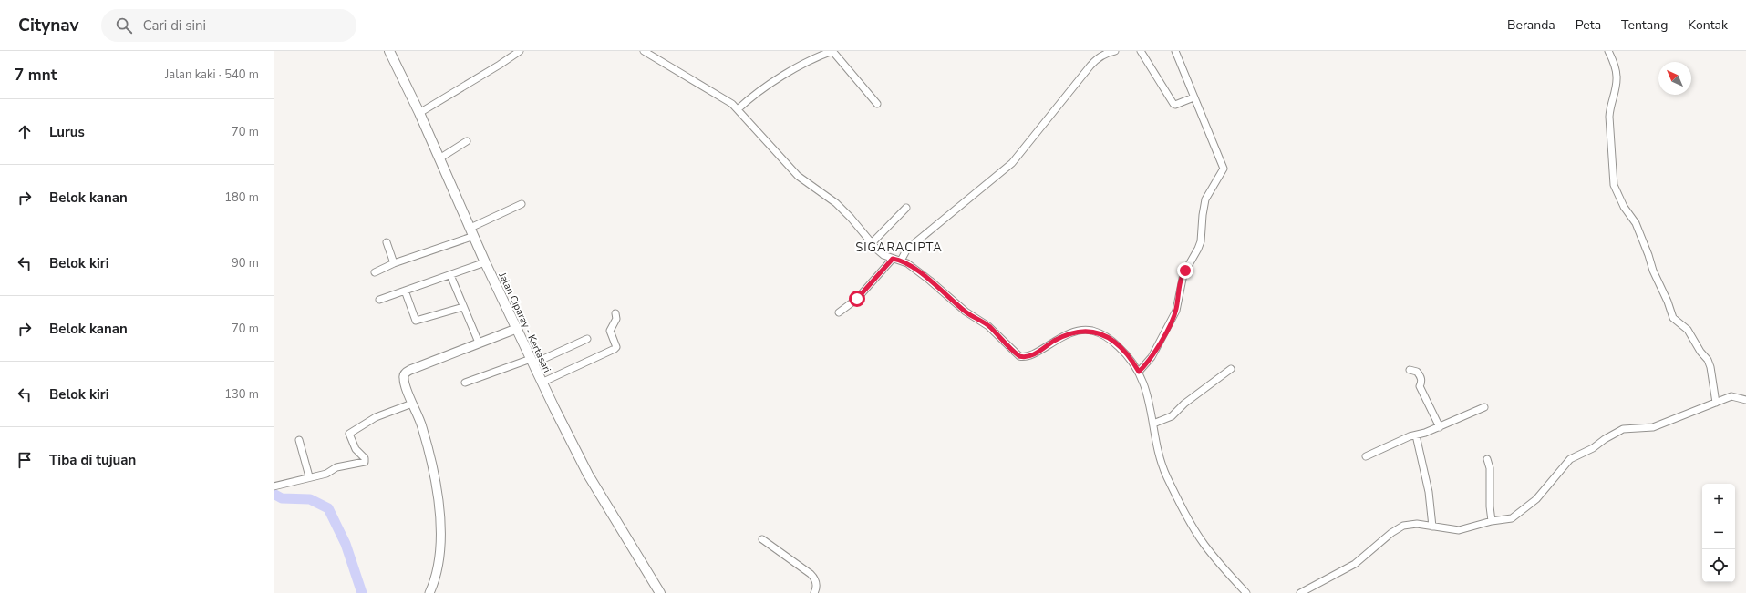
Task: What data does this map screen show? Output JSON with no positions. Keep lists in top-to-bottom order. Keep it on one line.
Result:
{"streets":{"main road":["Jalan Ciparay - Kertasari"]},"districts":["SIGARACIPTA"],"north":"top left","page":{"header":"Citynav","search":"Cari di sini","nav":["Beranda","Peta","Tentang","Kontak"],"heading":["7 mnt","Jalan kaki · 540 m"],"list":[["Lurus","70 m"],["Belok kanan","180 m"],["Belok kiri","90 m"],["Belok kanan","70 m"],["Belok kiri","130 m"],"Tiba di tujuan"],"map_buttons":["+","−"]}}
